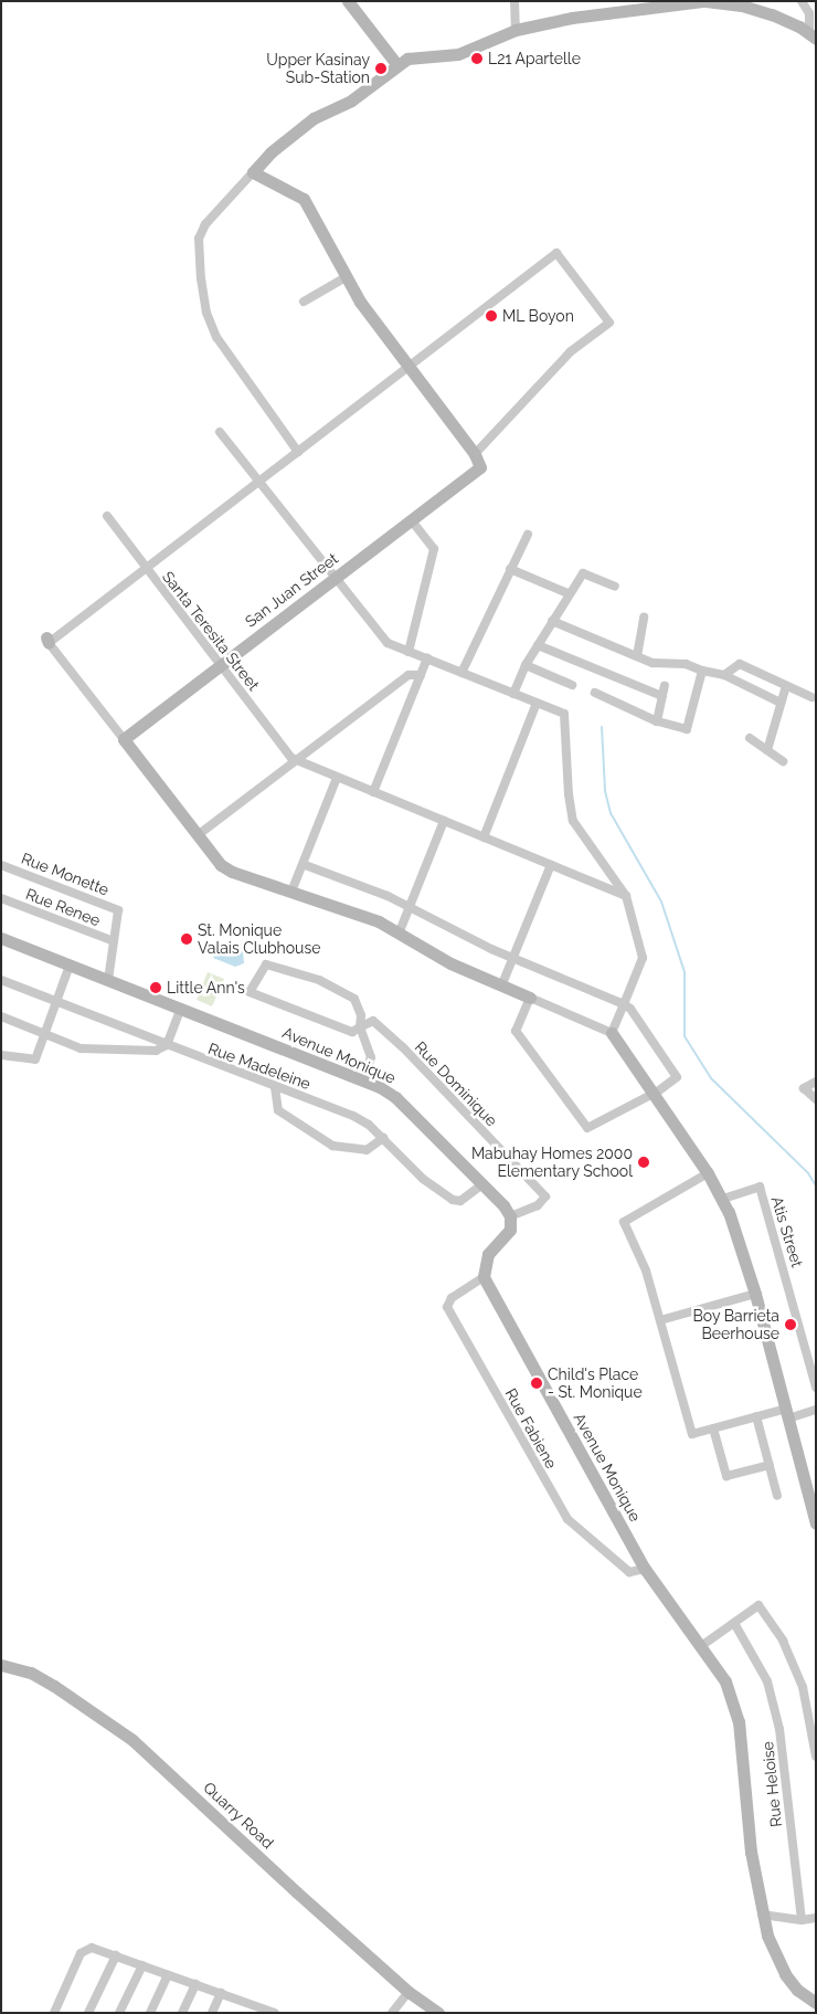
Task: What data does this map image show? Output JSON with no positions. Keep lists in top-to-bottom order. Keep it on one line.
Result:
{"streets":{"street":["San Juan Street","Santa Teresita Street","Rue Monette","Rue Renee","Avenue Monique","Rue Madeleine","Rue Dominique","Atis Street","Rue Fabiene","Rue Heloise","Quarry Road"]},"crossings":[["San Juan Street","Santa Teresita Street"],["Rue Monette","Rue Renee"],["Avenue Monique","Rue Madeleine"],["Avenue Monique","Rue Dominique"],["Avenue Monique","Rue Fabiene"]],"places":["L21 Apartelle","Upper Kasinay Sub-Station","ML Boyon","St. Monique Valais Clubhouse","Little Ann's","Mabuhay Homes 2000 Elementary School","Boy Barrieta Beerhouse","Child's Place - St. Monique"]}
